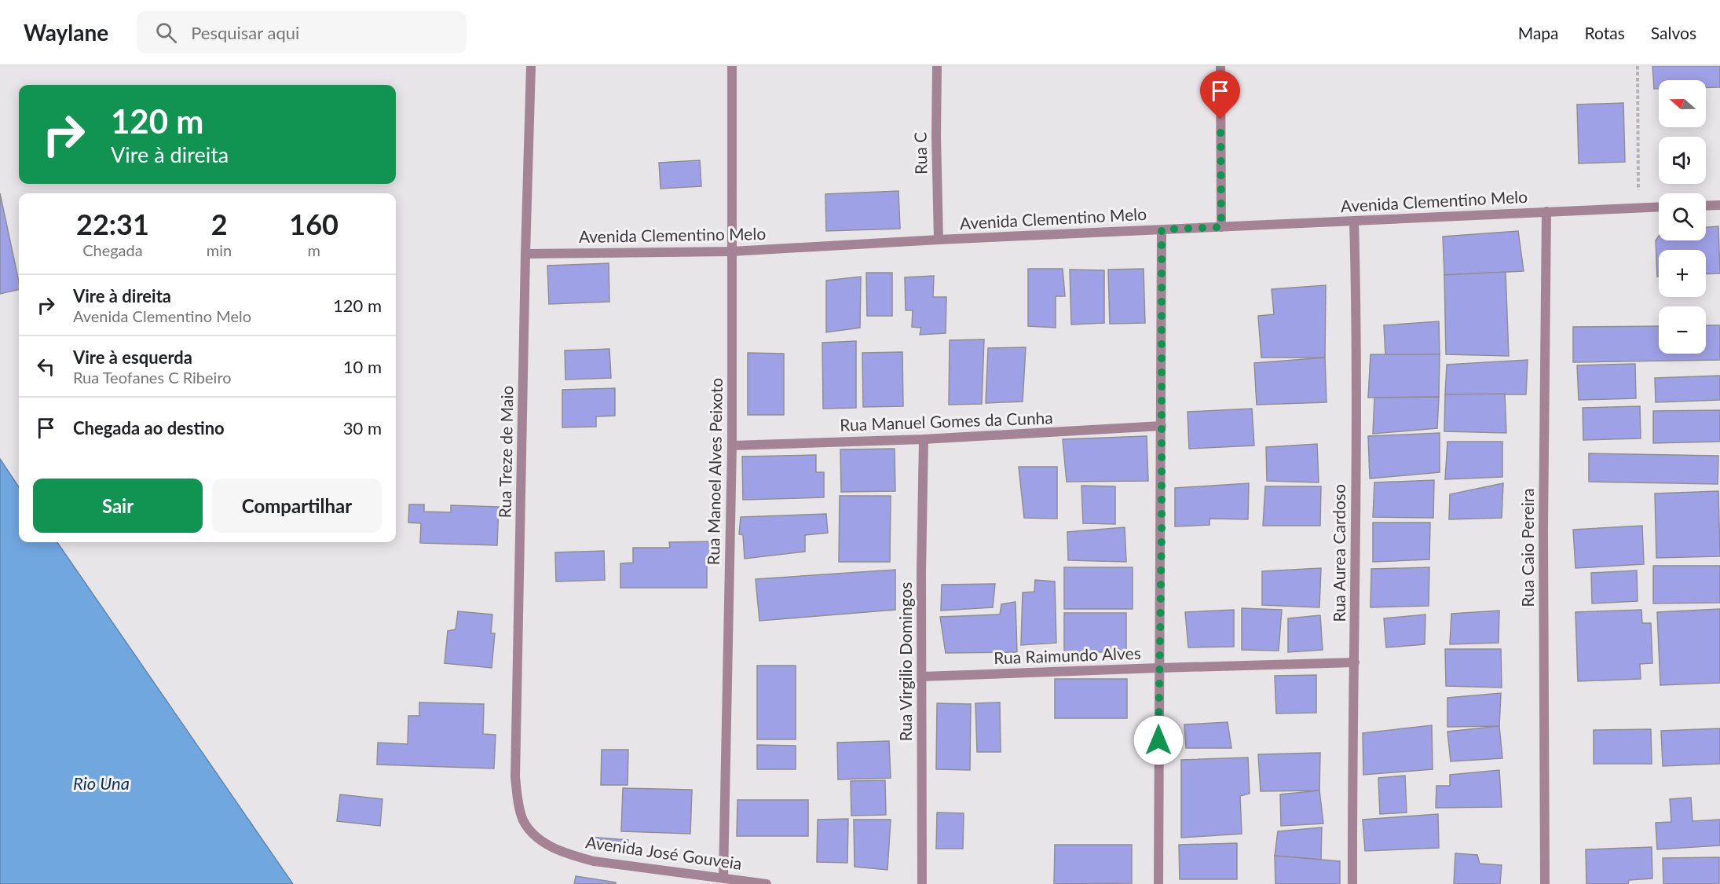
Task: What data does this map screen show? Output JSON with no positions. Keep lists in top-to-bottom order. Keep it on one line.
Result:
{"streets":{"street":["Rua C","Avenida Clementino Melo","Rua Manuel Gomes da Cunha","Rua Treze de Maio","Rua Manoel Alves Peixoto","Rua Caio Pereira","Rua Aurea Cardoso","Rua Raimundo Alves","Rua Virgilio Domingos","Avenida José Gouveia"]},"crossings":[["Rua C","Avenida Clementino Melo"],["Avenida Clementino Melo","Rua Treze de Maio"],["Avenida Clementino Melo","Rua Manoel Alves Peixoto"],["Avenida Clementino Melo","Rua Caio Pereira"],["Avenida Clementino Melo","Rua Aurea Cardoso"],["Rua Manuel Gomes da Cunha","Rua Manoel Alves Peixoto"],["Rua Manuel Gomes da Cunha","Rua Virgilio Domingos"],["Rua Treze de Maio","Avenida José Gouveia"],["Rua Manoel Alves Peixoto","Avenida José Gouveia"],["Rua Aurea Cardoso","Rua Raimundo Alves"],["Rua Raimundo Alves","Rua Virgilio Domingos"]],"water":["Rio Una"],"north":"left","page":{"header":"Waylane","search":"Pesquisar aqui","nav":["Mapa","Rotas","Salvos"],"map_buttons":["+","−"],"turn":["120 m","Vire à direita"],"eta":["22:31","Chegada","2","min","160","m"],"list":[{"name":"Vire à direita","note":"Avenida Clementino Melo","value":"120 m"},{"name":"Vire à esquerda","note":"Rua Teofanes C Ribeiro","value":"10 m"},{"name":"Chegada ao destino","value":"30 m"}],"buttons":["Sair","Compartilhar"]}}
